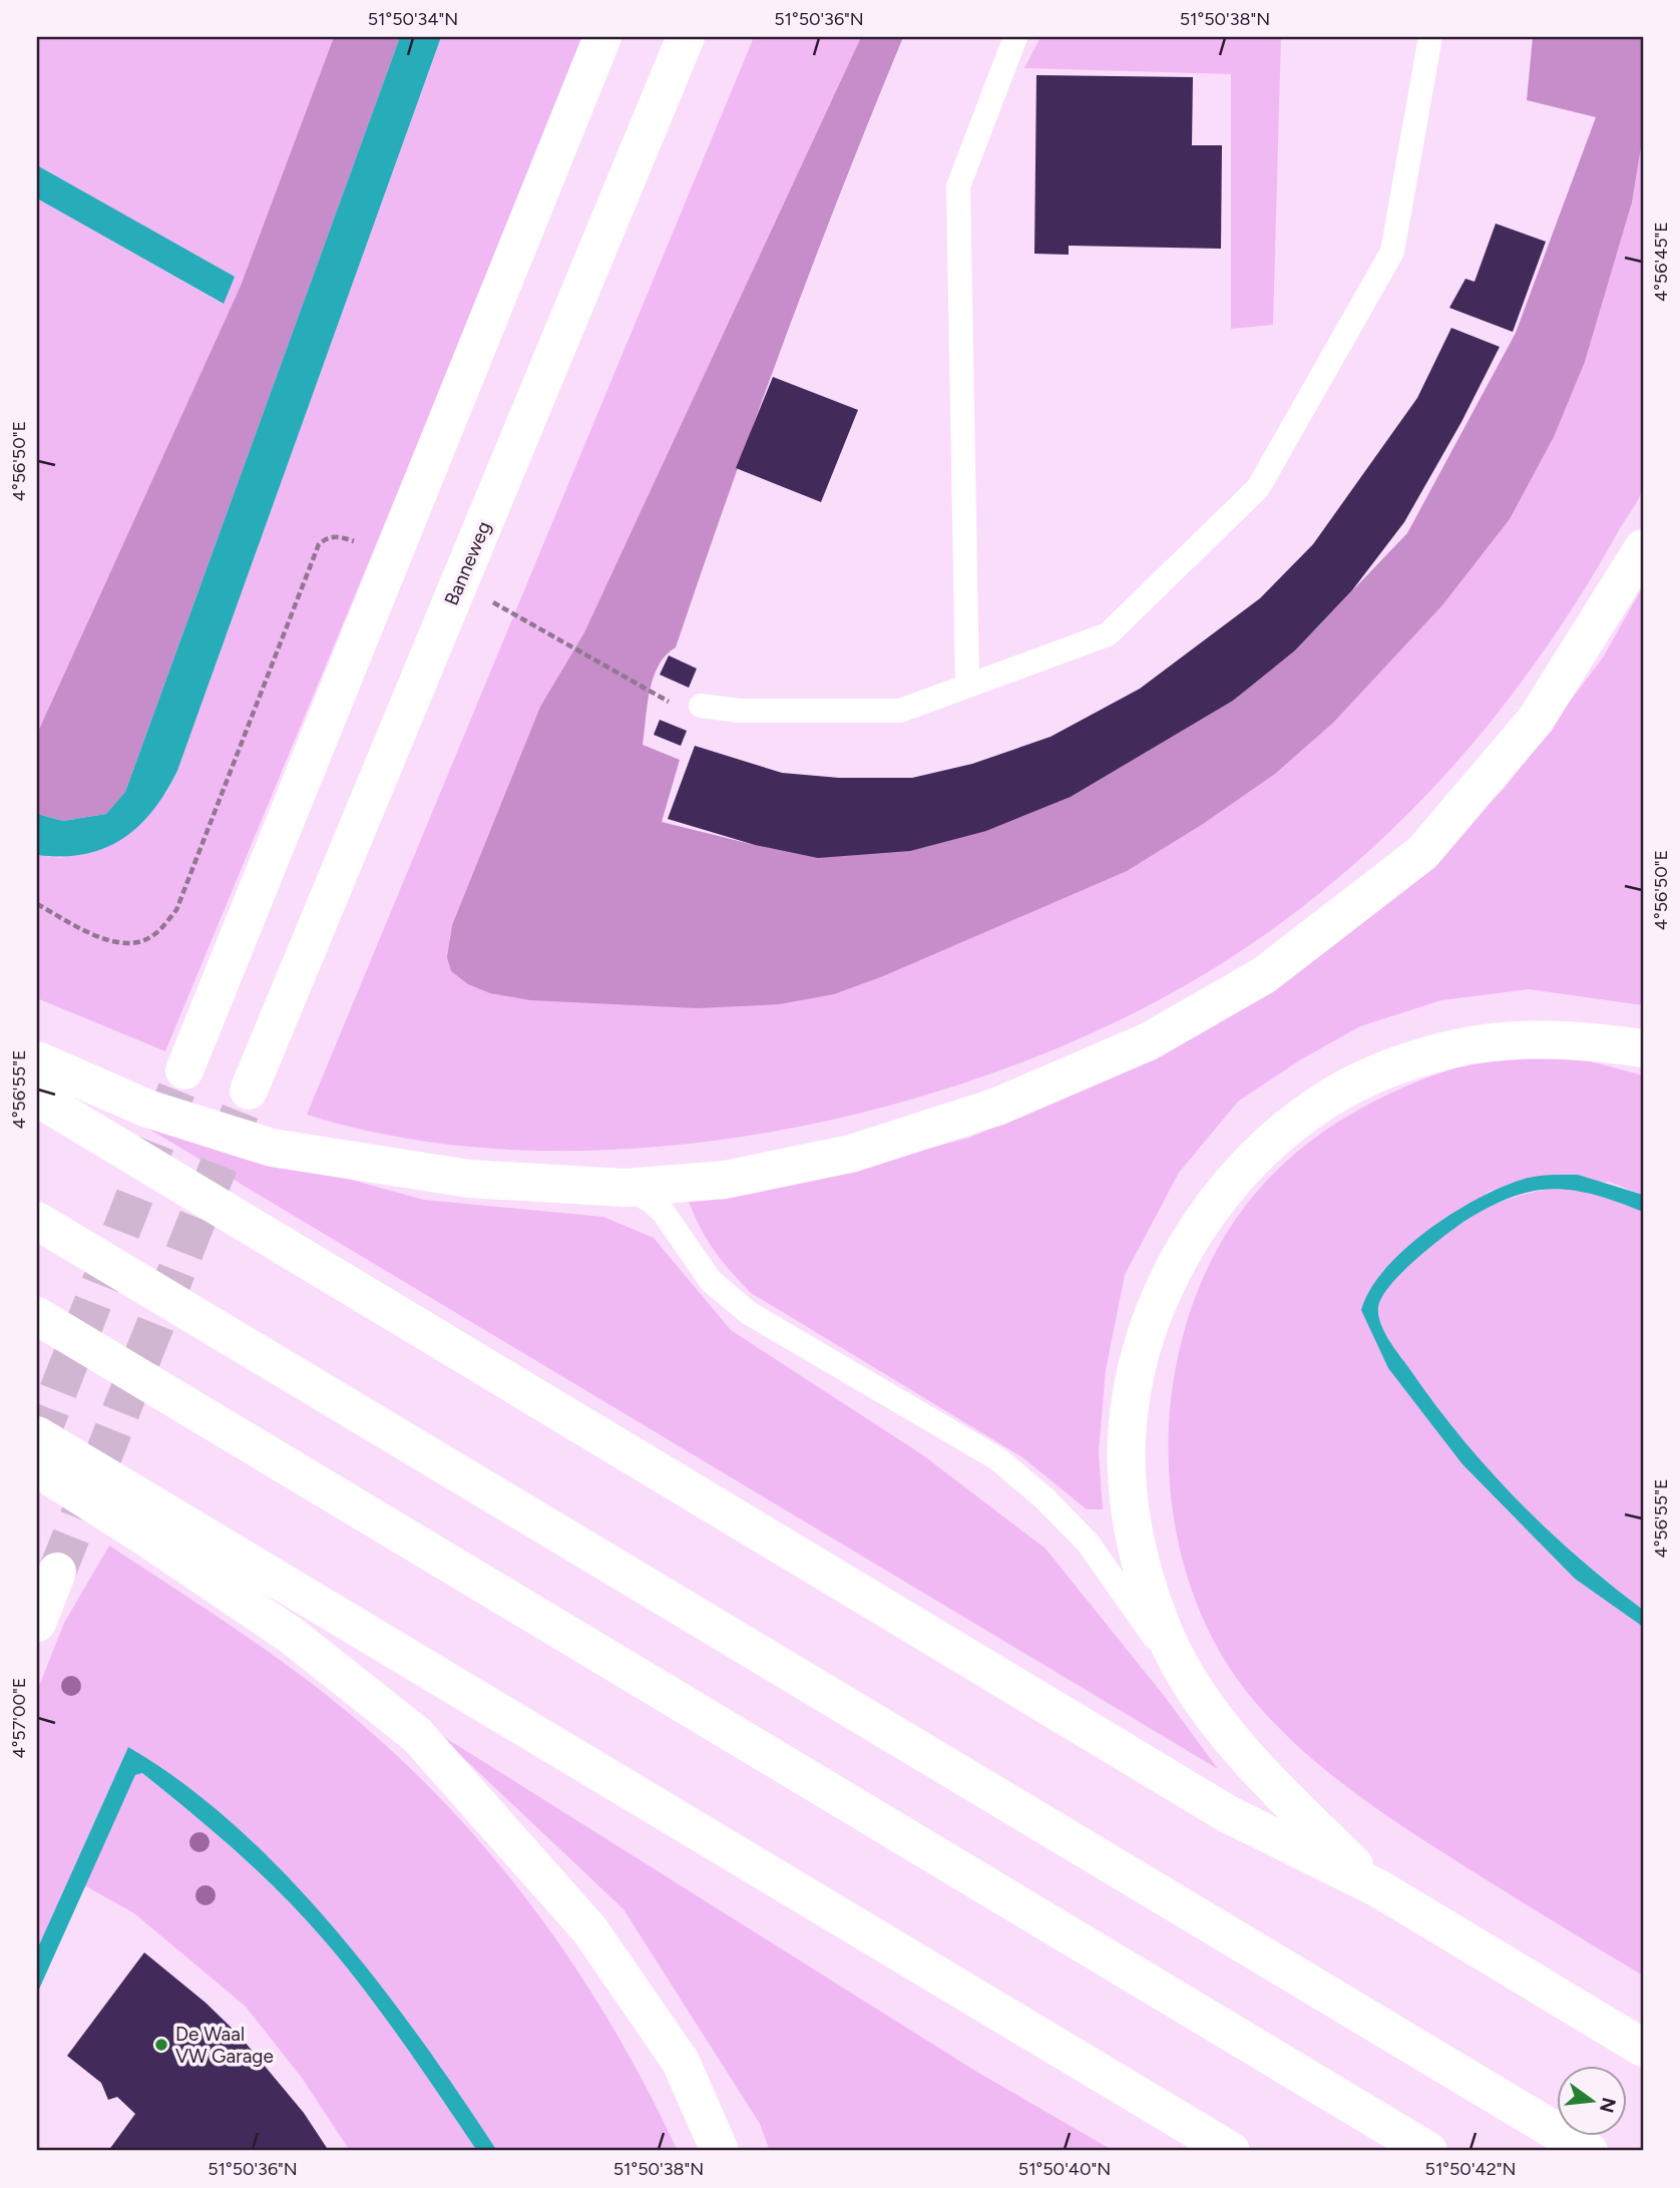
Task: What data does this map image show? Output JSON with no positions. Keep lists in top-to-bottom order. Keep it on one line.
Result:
{"streets":{"main road":["Banneweg"]},"places":["De Waal VW Garage"],"north":"right","coordinates":["51°50'34\"N","51°50'36\"N","51°50'38\"N","4°56'45\"E","4°56'50\"E","4°56'55\"E","4°57'00\"E","51°50'40\"N","51°50'42\"N"]}
